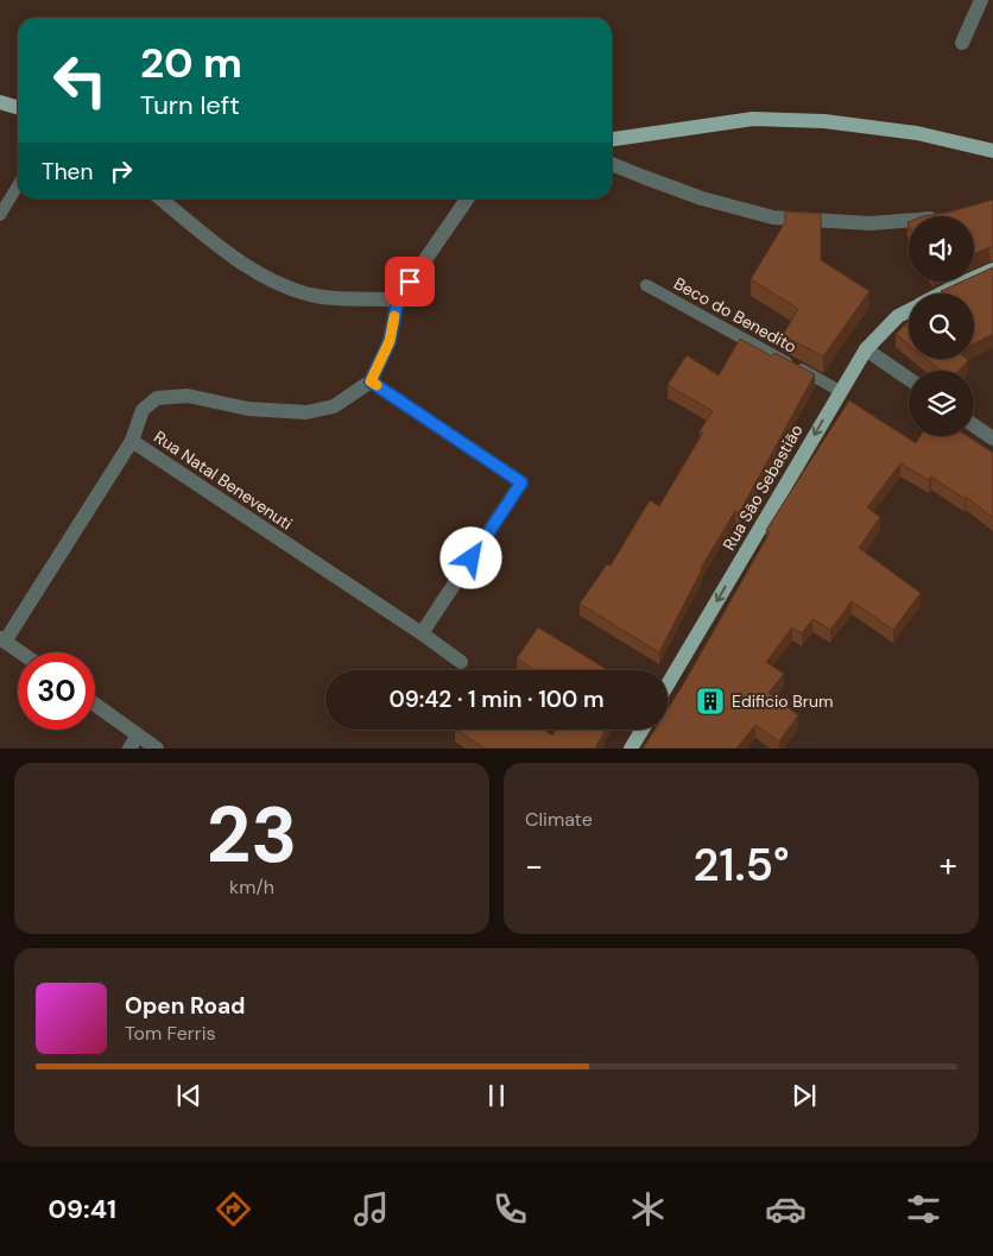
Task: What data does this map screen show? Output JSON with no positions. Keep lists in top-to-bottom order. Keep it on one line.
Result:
{"streets":{"main road":["Rua São Sebastião"],"street":["Rua Natal Benevenuti"],"lane":["Beco do Benedito"]},"crossings":[["Beco do Benedito","Rua São Sebastião"]],"one_way":["Rua São Sebastião"],"places":{"building":["Edificio Brum"]},"page":{"turn":["20 m","Turn left"],"then":"Then","limit":"30","trip":"09:42 · 1 min · 100 m","tile":[["23","km/h"],"Climate"],"heat":["−","21.5°","+"],"song":["Open Road","Tom Ferris"],"tabs":"09:41"}}
